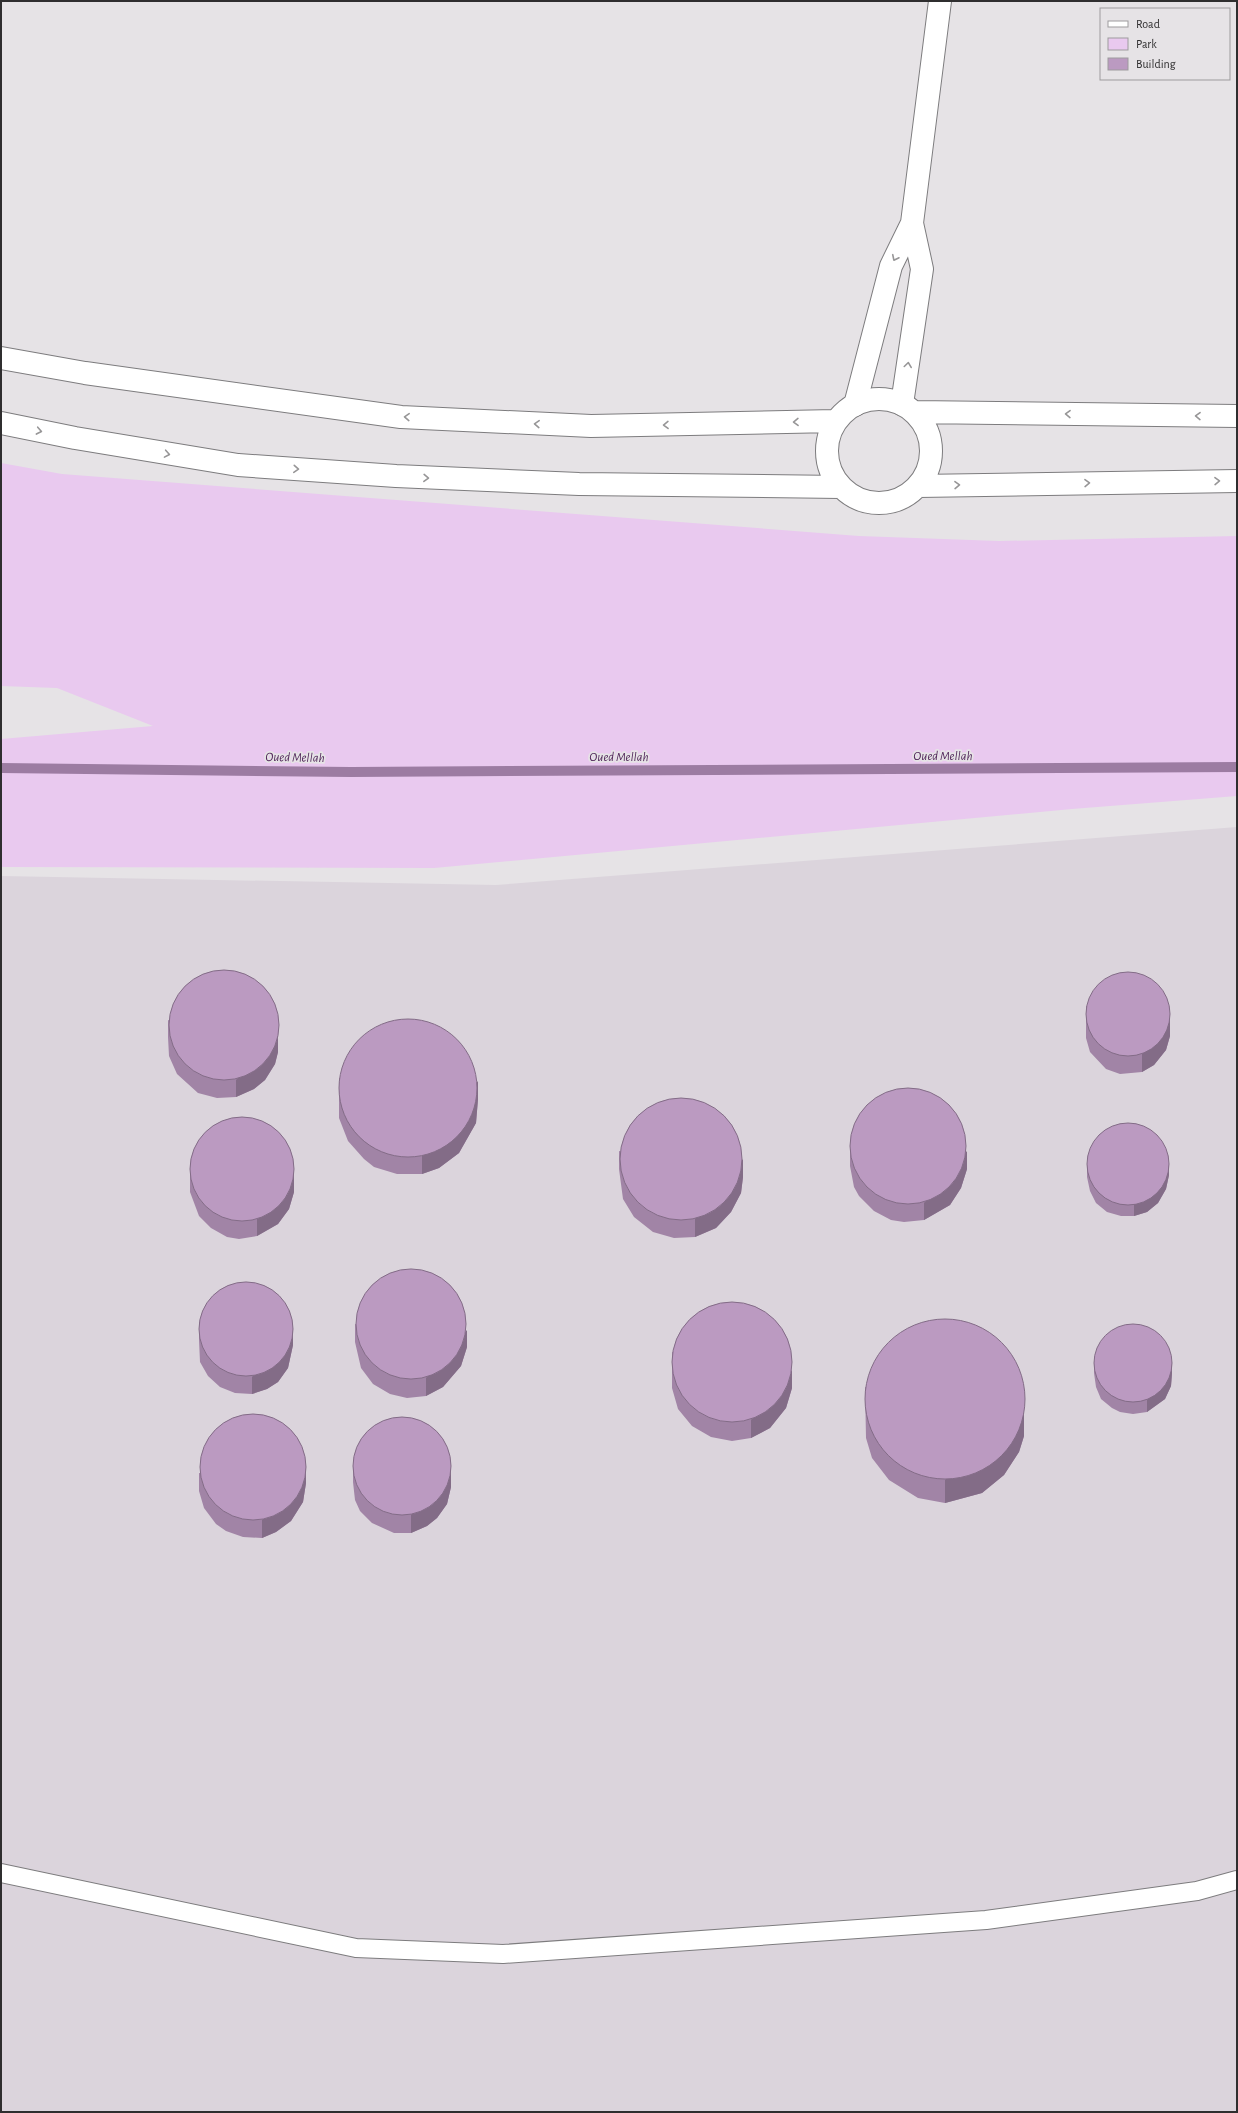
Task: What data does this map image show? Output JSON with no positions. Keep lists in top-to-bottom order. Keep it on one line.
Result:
{"water":["Oued Mellah"],"legend":["Road","Park","Building"]}
